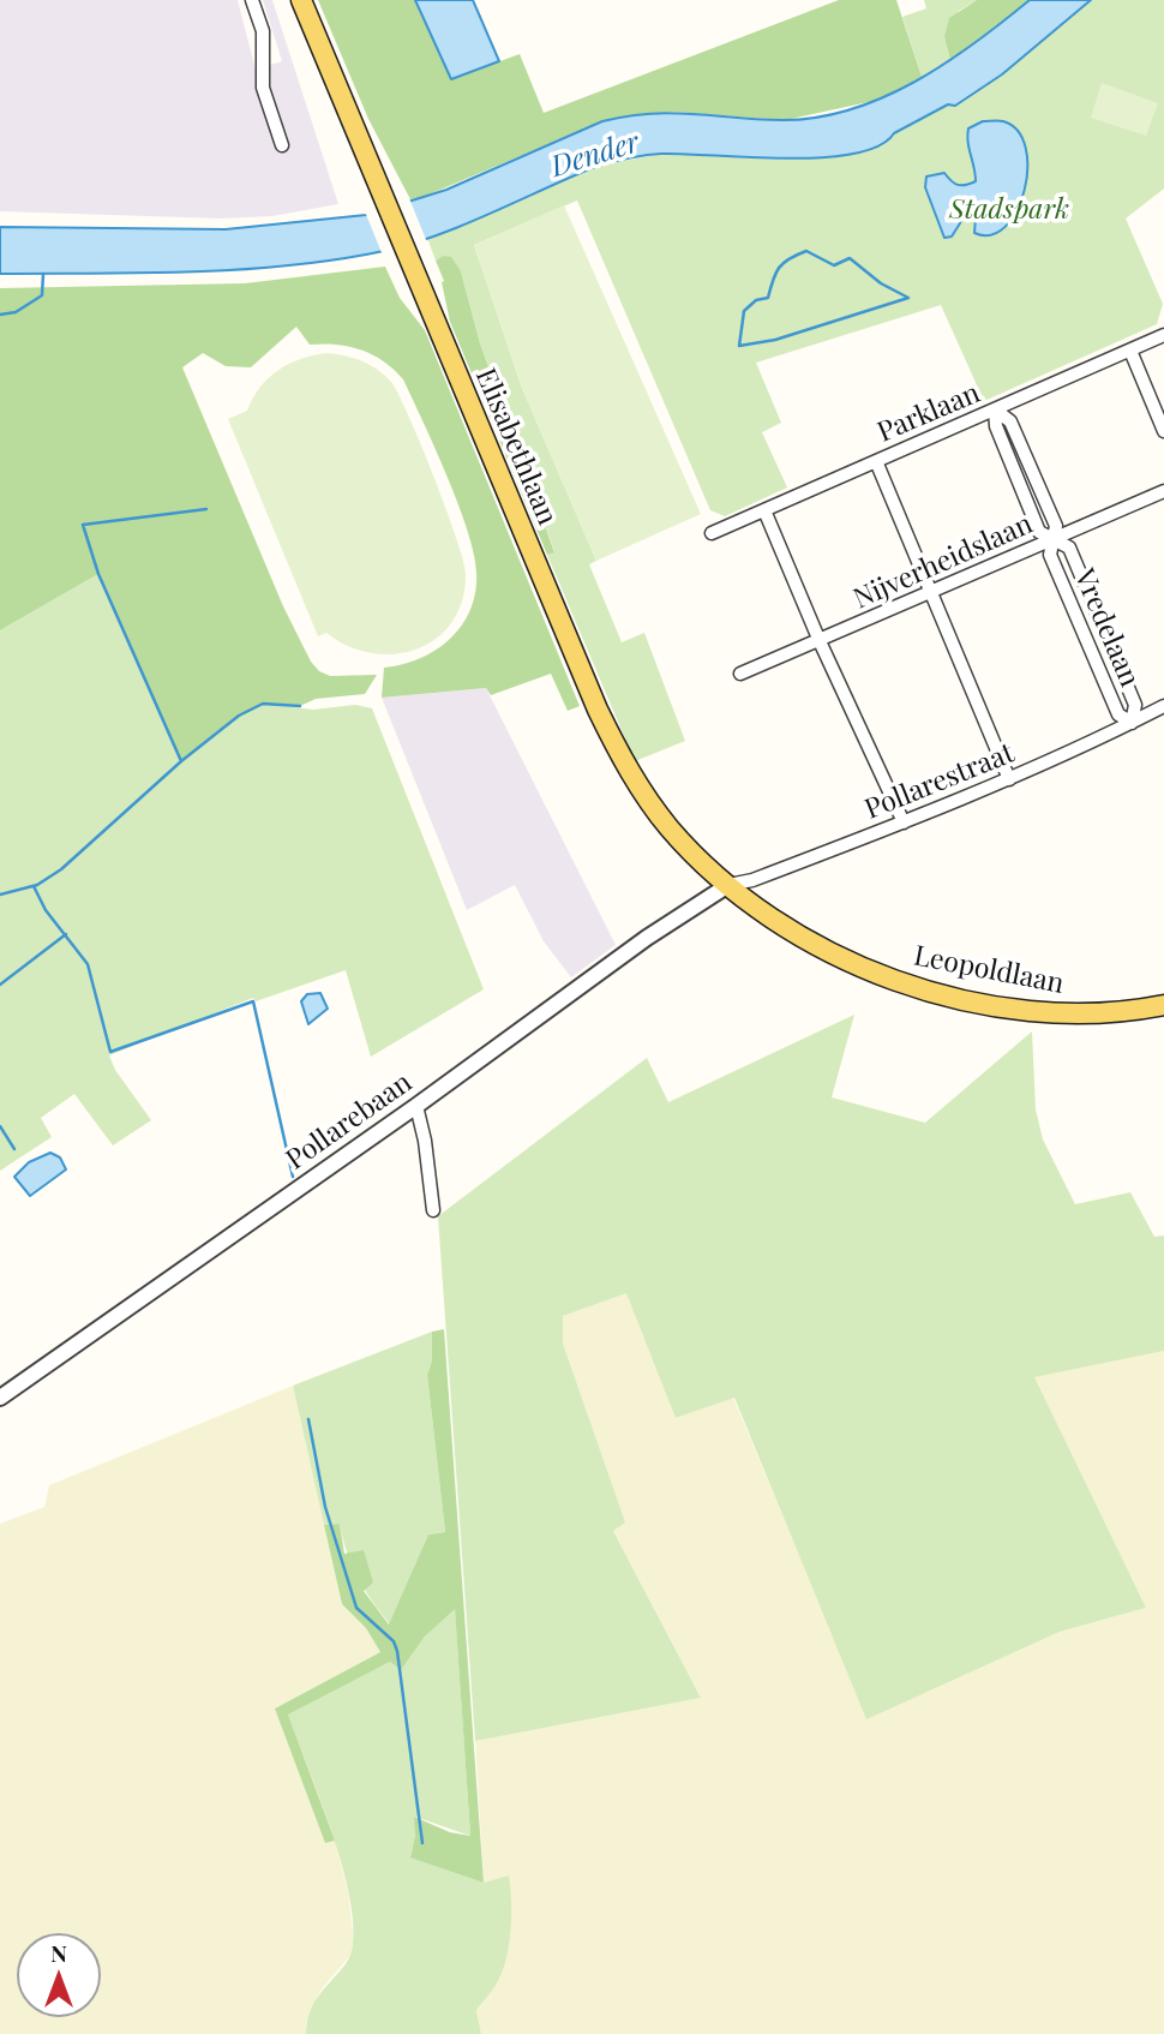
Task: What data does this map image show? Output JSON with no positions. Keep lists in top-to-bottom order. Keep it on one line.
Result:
{"streets":{"main road":["Elisabethlaan","Leopoldlaan"],"street":["Parklaan","Nijverheidslaan","Vredelaan","Pollarestraat","Pollarebaan"]},"crossings":[["Parklaan","Vredelaan"],["Elisabethlaan","Pollarestraat"],["Elisabethlaan","Leopoldlaan"],["Elisabethlaan","Pollarebaan"],["Nijverheidslaan","Vredelaan"],["Vredelaan","Pollarestraat"],["Pollarestraat","Leopoldlaan"],["Pollarestraat","Pollarebaan"],["Leopoldlaan","Pollarebaan"]],"water":["Dender"],"parks":["Stadspark"],"north":"top"}
